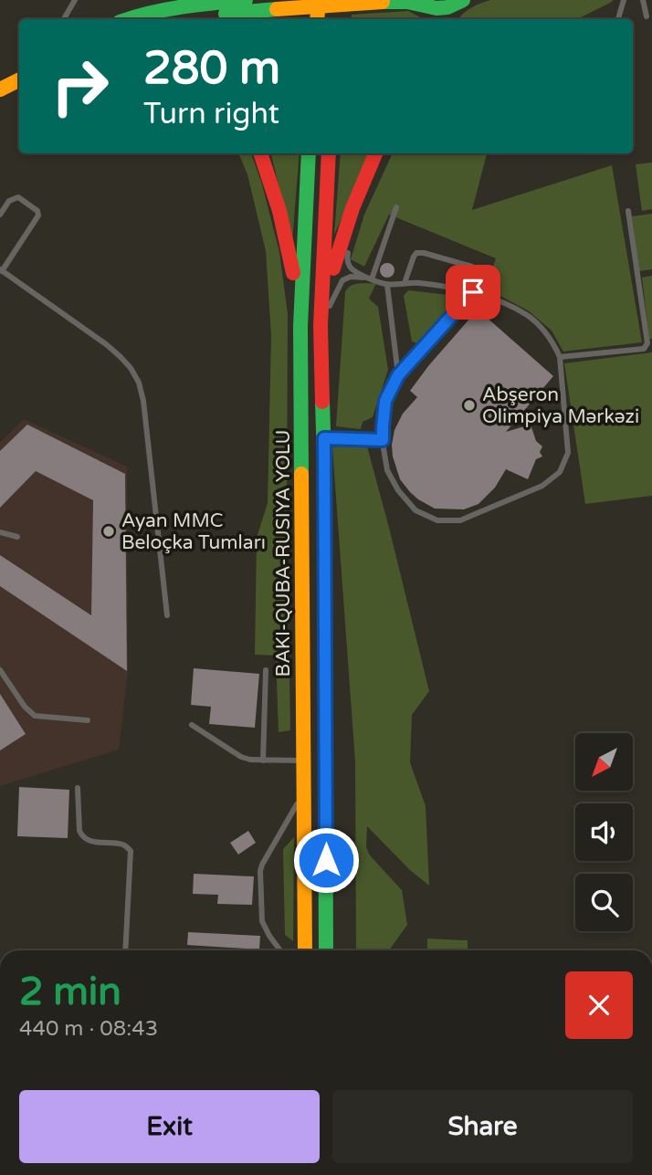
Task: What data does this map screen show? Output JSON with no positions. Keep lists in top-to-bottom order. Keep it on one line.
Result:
{"places":["Abşeron Olimpiya Mərkəzi","Ayan MMC Beloçka Tumları"],"north":"bottom left","page":{"turn":["280 m","Turn right"],"heading":["2 min","440 m · 08:43"],"buttons":["Exit","Share"]}}
